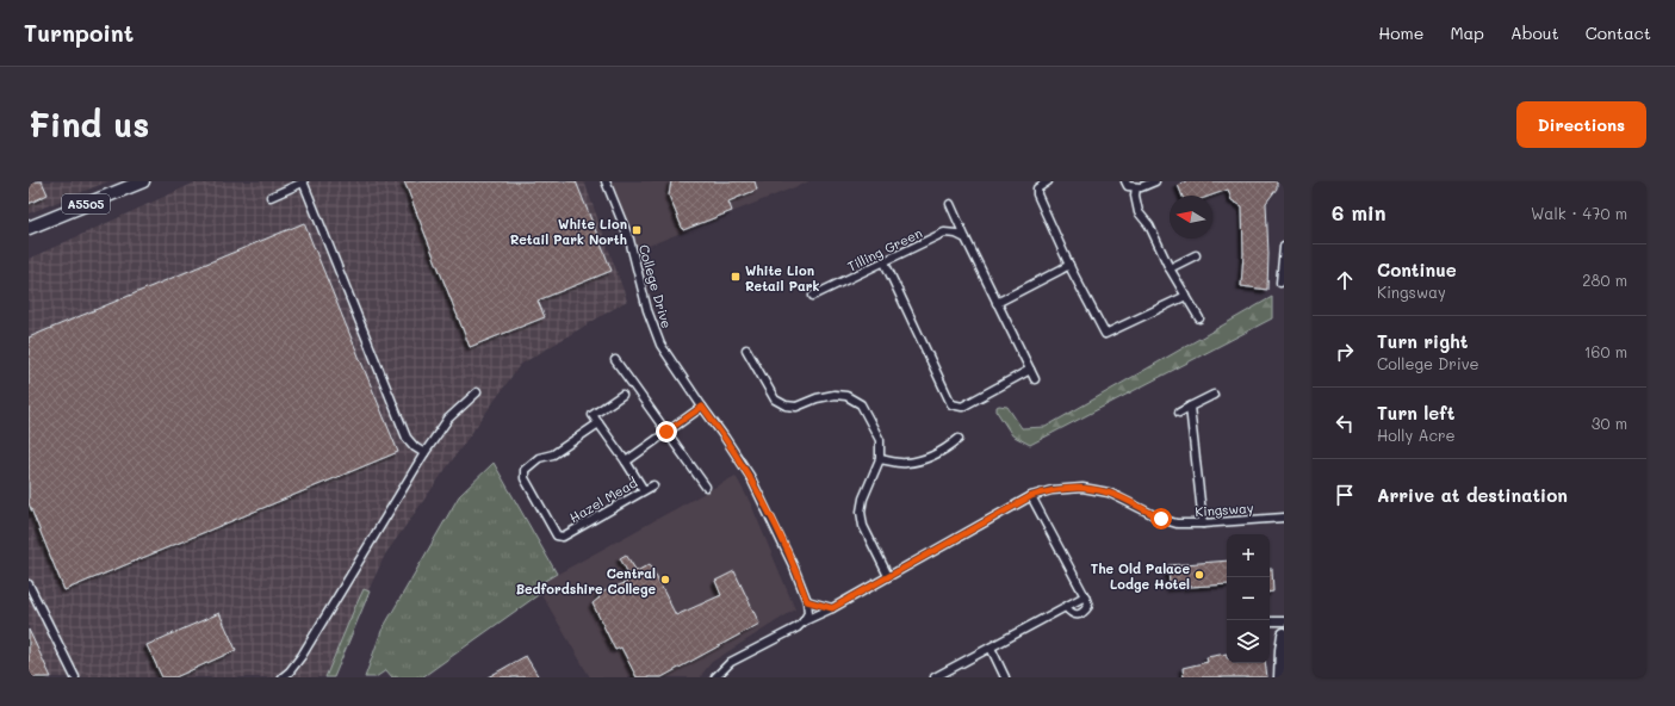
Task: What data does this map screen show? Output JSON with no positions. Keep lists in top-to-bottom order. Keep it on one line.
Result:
{"streets":{"main road":["A5505"],"street":["Tilling Green","College Drive","Hazel Mead","Kingsway"]},"places":{"transit":["White Lion Retail Park North","White Lion Retail Park"],"other":["The Old Palace Lodge Hotel","Central Bedfordshire College"]},"north":"left","page":{"header":"Turnpoint","nav":["Home","Map","About","Contact"],"buttons":"Directions","title":"Find us","heading":["6 min","Walk · 470 m"],"list":[["Continue","Kingsway","280 m"],["Turn right","College Drive","160 m"],["Turn left","Holly Acre","30 m"],"Arrive at destination"],"map_buttons":["+","−"]}}
